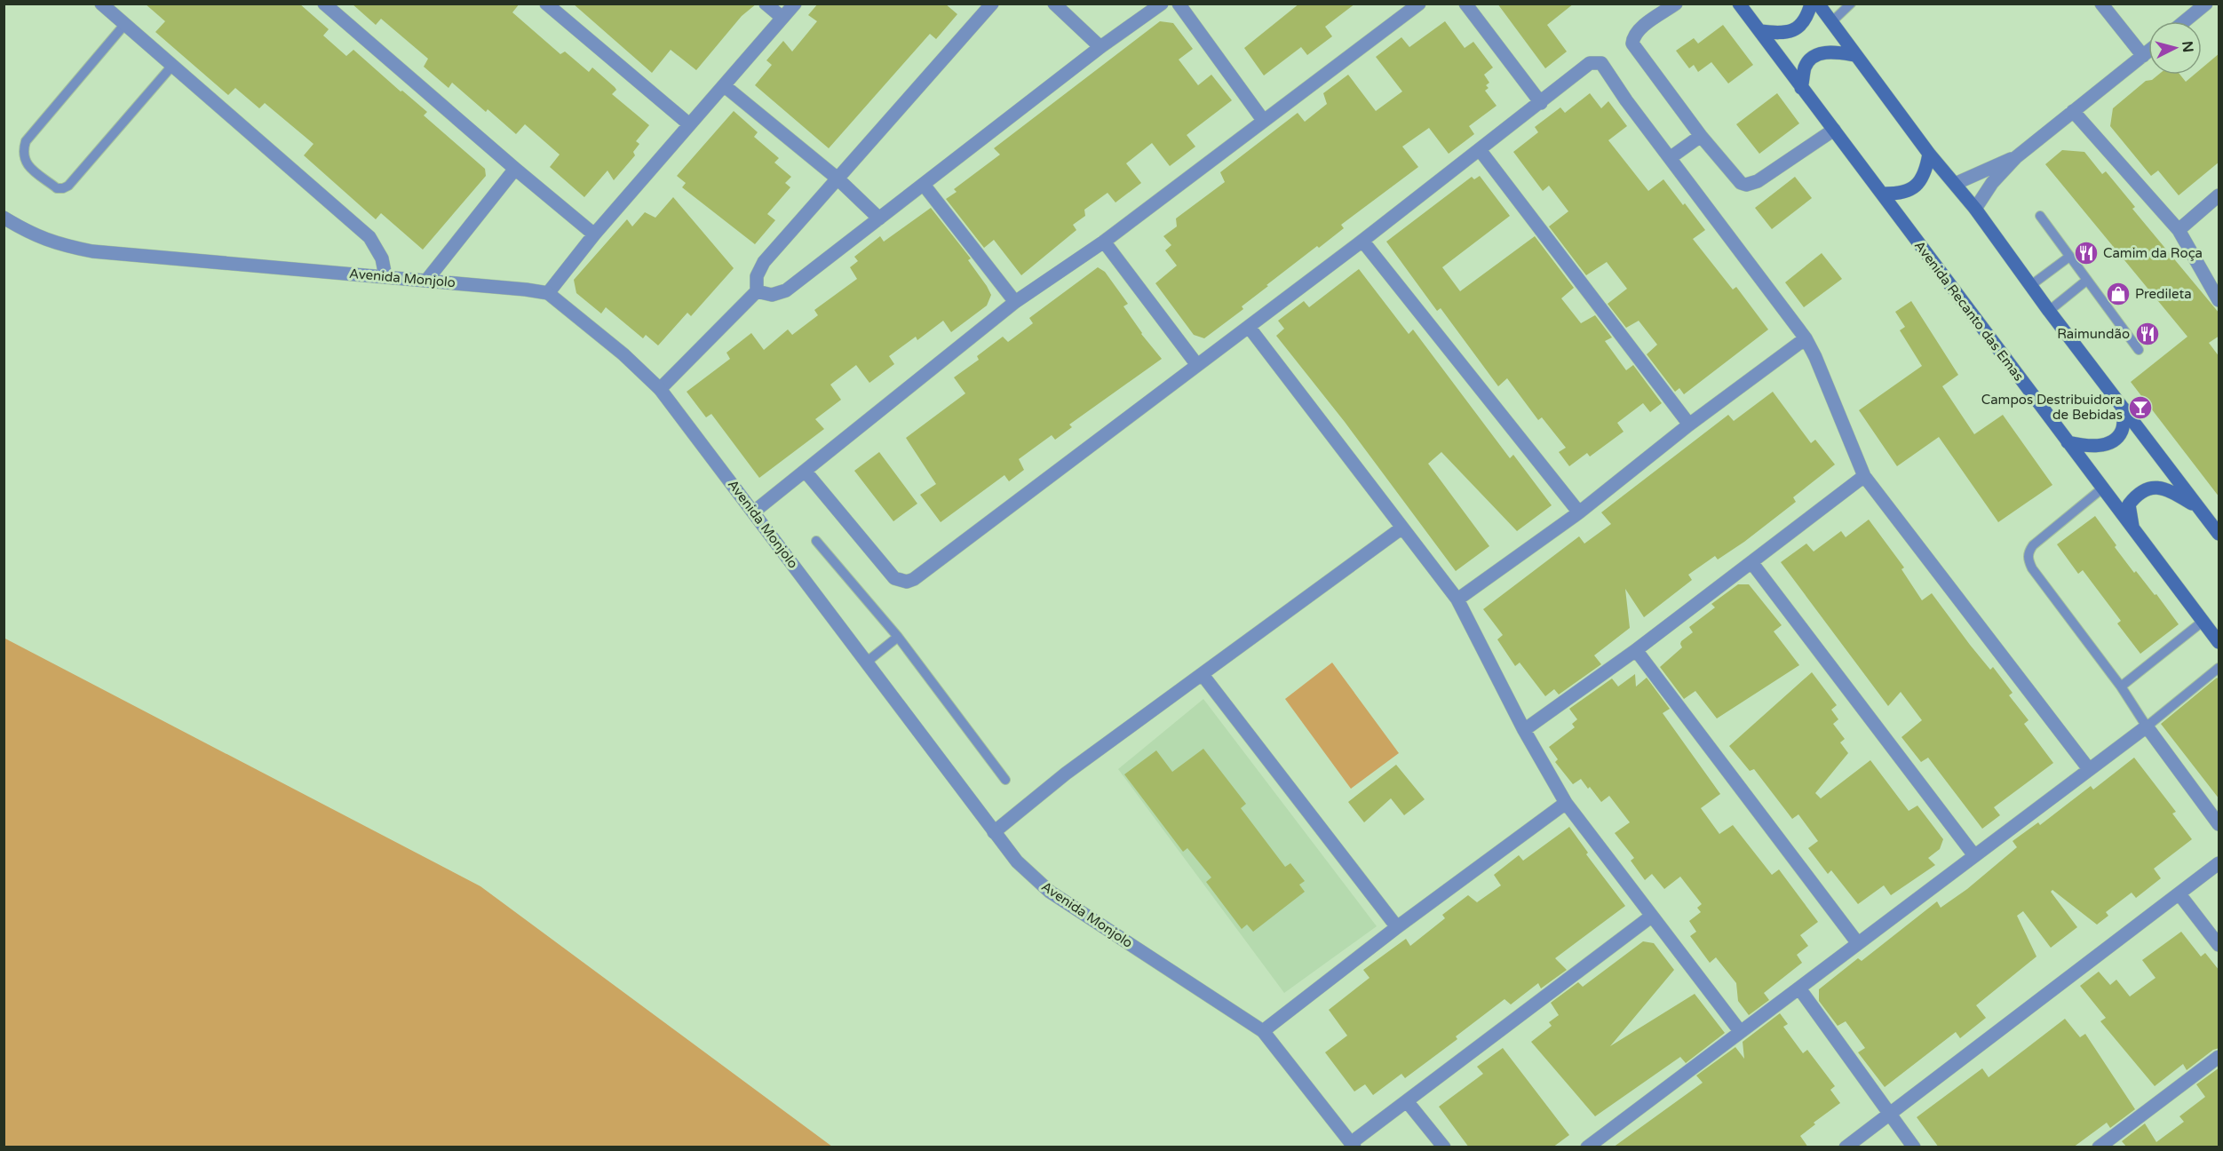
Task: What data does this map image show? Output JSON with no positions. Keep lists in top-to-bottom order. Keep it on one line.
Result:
{"streets":{"main road":["Avenida Recanto das Emas"],"street":["Avenida Monjolo"]},"places":{"restaurant":["Camim da Roça","Raimundão"],"shop":["Predileta"],"bar":["Campos Destribuidora de Bebidas"]},"north":"right"}
